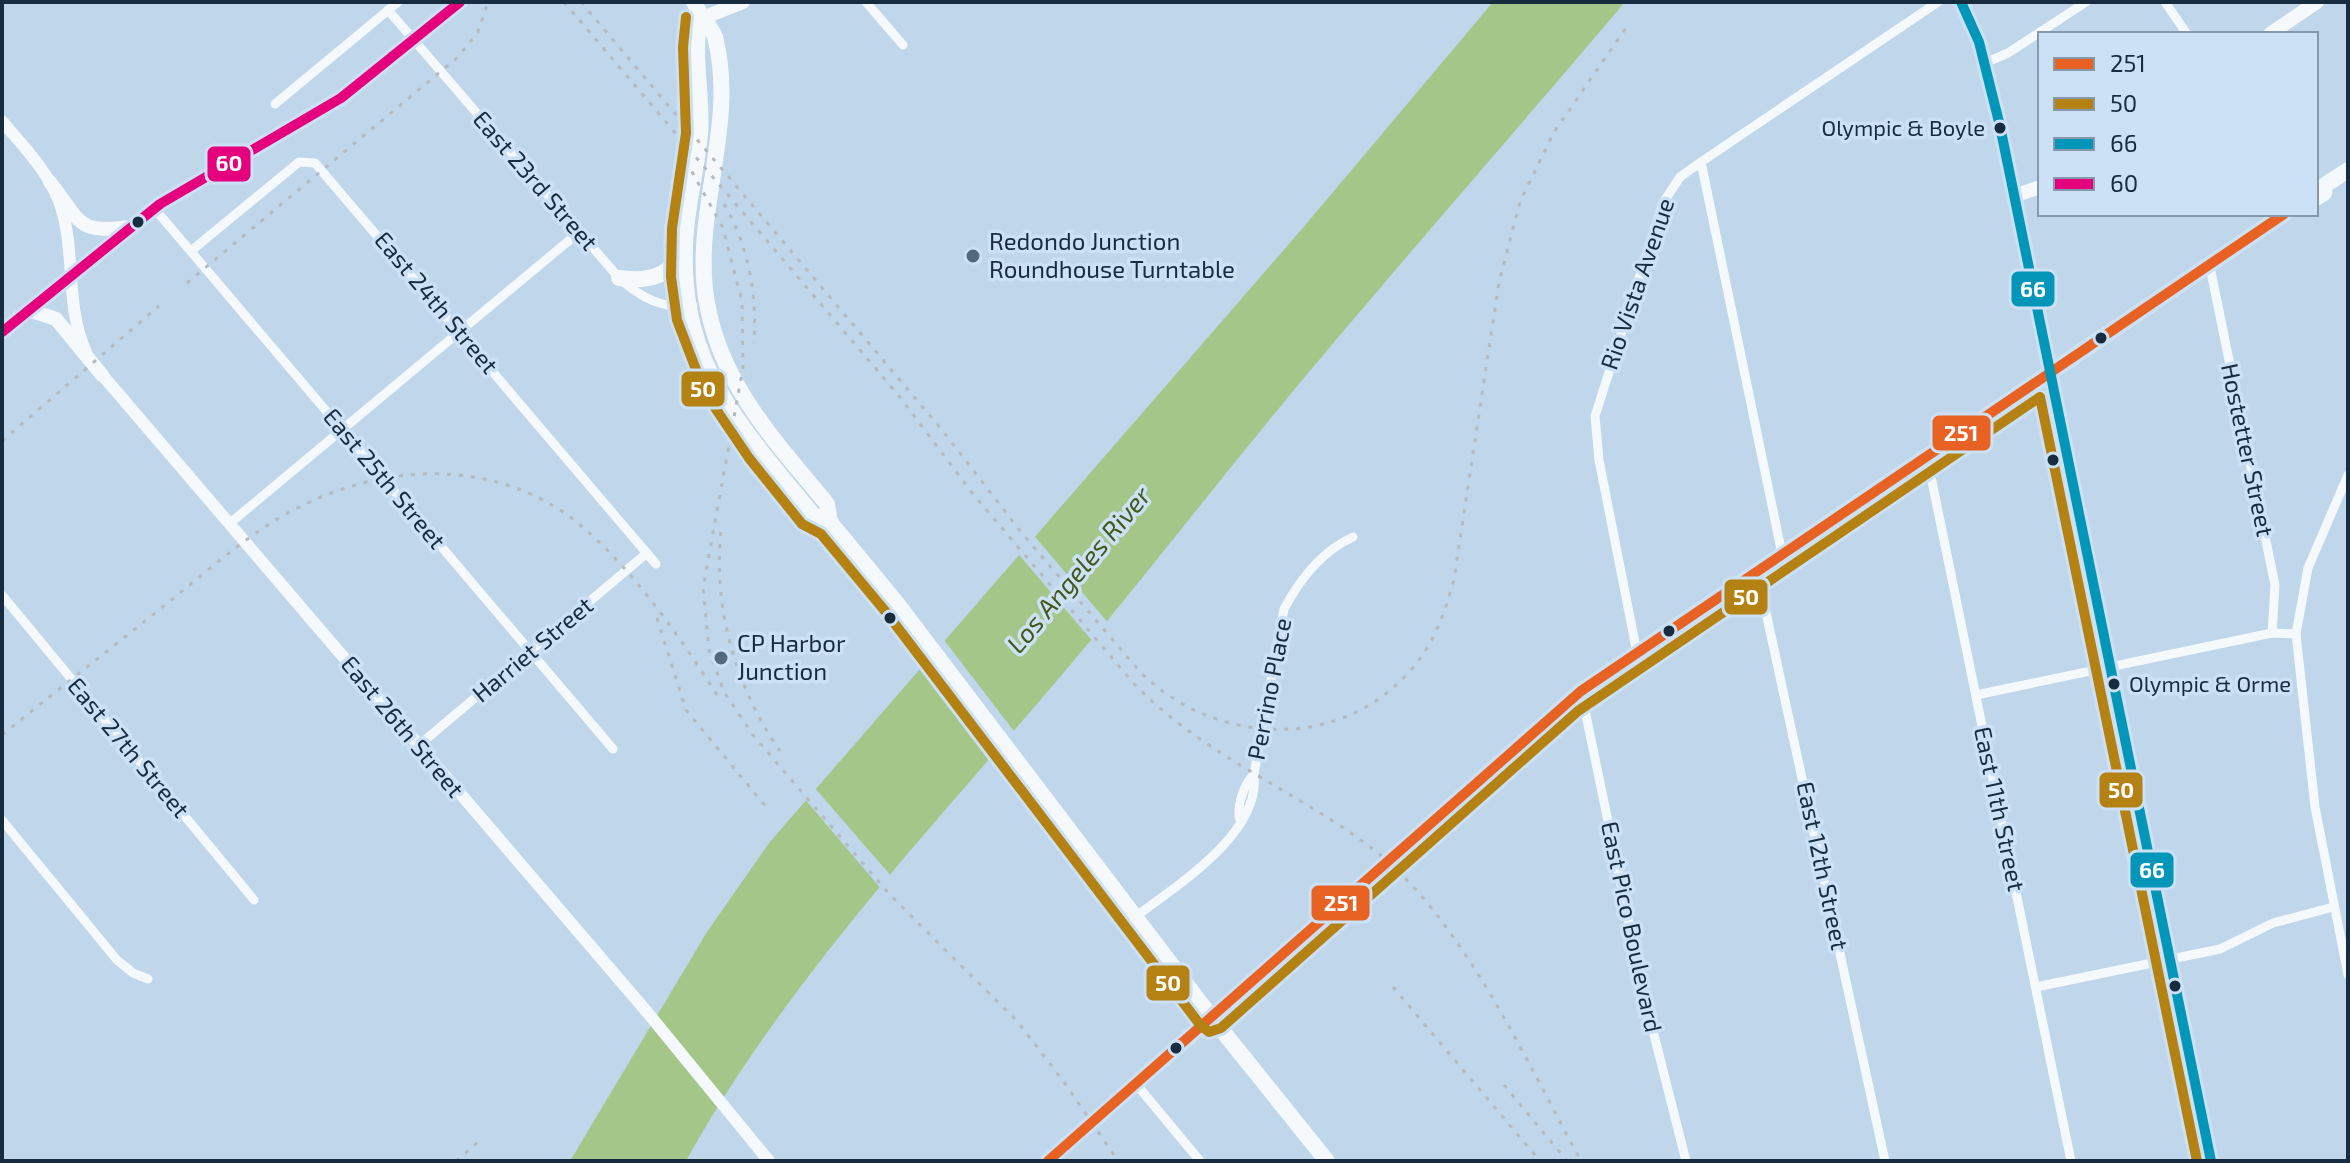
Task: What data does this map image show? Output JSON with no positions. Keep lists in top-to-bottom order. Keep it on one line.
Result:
{"streets":{"street":["East 23rd Street","Rio Vista Avenue","East 24th Street","Hostetter Street","East 25th Street","Harriet Street","Perrino Place","East 26th Street","East 27th Street","East 11th Street","East 12th Street","East Pico Boulevard"]},"crossings":[["East 24th Street","East 25th Street"],["East 24th Street","Harriet Street"],["East 25th Street","Harriet Street"],["Harriet Street","East 26th Street"]],"water":["Los Angeles River"],"places":["Olympic & Boyle","Redondo Junction Roundhouse Turntable","CP Harbor Junction","Olympic & Orme"],"lines":["transit line 66","transit line 60","transit line 50","transit line 251"],"legend":["251","50","66","60"]}
